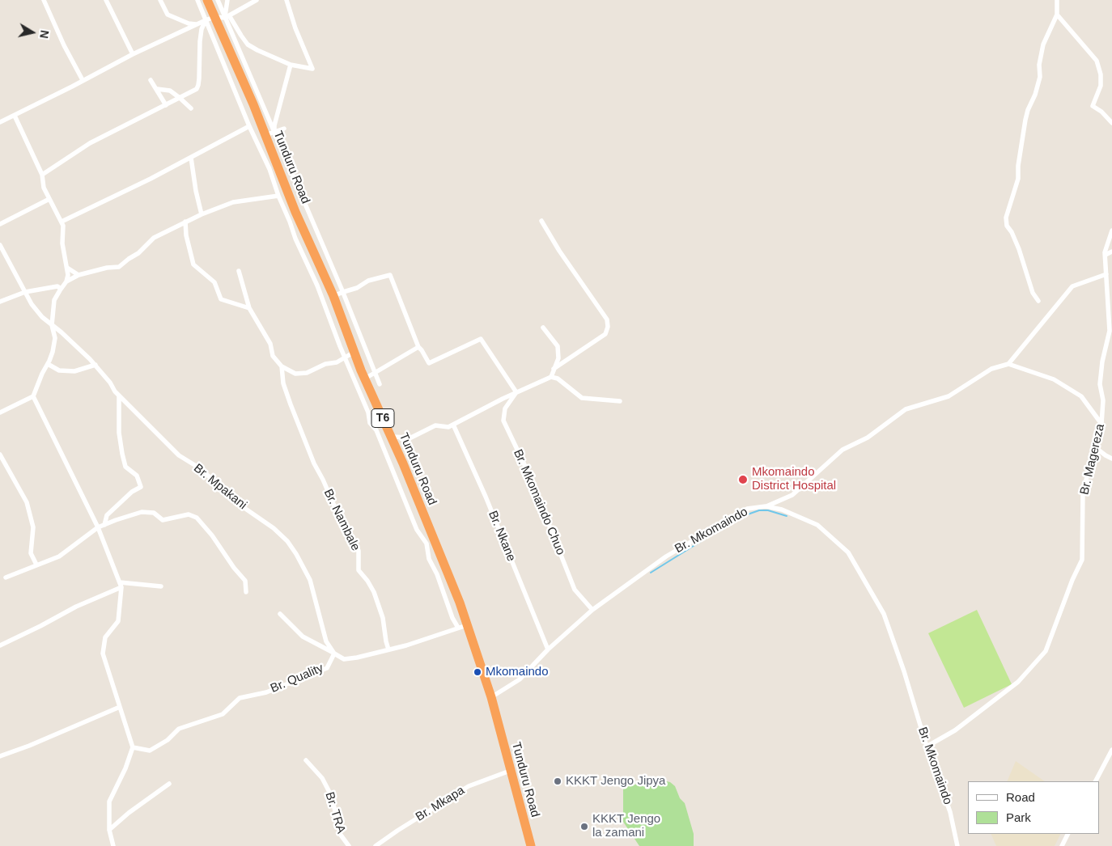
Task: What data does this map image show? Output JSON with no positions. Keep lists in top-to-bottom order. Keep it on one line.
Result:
{"streets":{"highway":["Tunduru Road","T6"],"street":["Br. Magereza","Br. Mpakani","Br. Mkomaindo Chuo","Br. Nambale","Br. Mkomaindo","Br. Nkane","Br. Quality","Br. Mkapa","Br. TRA"]},"crossings":[["Tunduru Road","Br. Mkomaindo"],["Tunduru Road","Br. Quality"],["Tunduru Road","Br. Mkapa"],["Br. Magereza","Br. Mkomaindo"],["Br. Mpakani","Br. Quality"],["Br. Mkomaindo Chuo","Br. Mkomaindo"],["Br. Nambale","Br. Quality"],["Br. Mkomaindo","Br. Nkane"]],"places":["Mkomaindo District Hospital","Mkomaindo","KKKT Jengo Jipya","KKKT Jengo la zamani"],"legend":["Road","Park"],"north":"right"}
